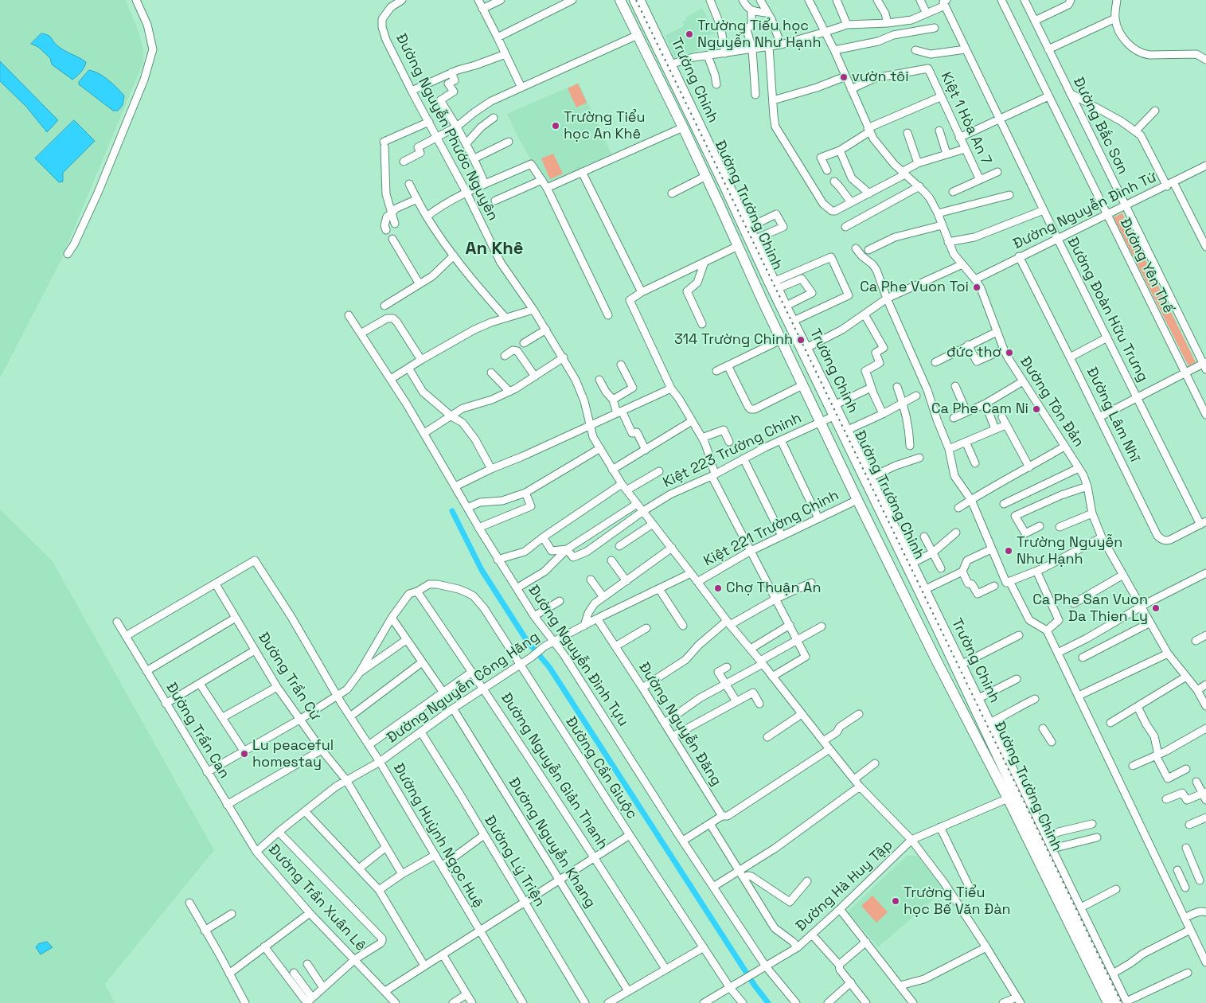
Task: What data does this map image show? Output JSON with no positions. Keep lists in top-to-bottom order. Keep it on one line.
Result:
{"streets":{"highway":["Đường Trường Chinh"],"street":["Trường Chinh","Kiệt 1 Hòa An 7","Đường Bắc Sơn","Đường Nguyễn Phước Nguyên","Đường Nguyễn Đình Tứ","Đường Yên Thế","Đường Đoàn Hữu Trưng","Đường Tôn Đản","Đường Lâm Nhĩ","Kiệt 223 Trường Chinh","Kiệt 221 Trường Chinh","Đường Nguyễn Đình Tựu","Đường Trần Cừ","Đường Nguyễn Công Hãng","Đường Nguyễn Đăng","Đường Trần Can","Đường Cần Giuộc","Đường Nguyễn Giản Thanh","Đường Huỳnh Ngọc Huệ","Đường Nguyễn Khang","Đường Lý Triện","Đường Hà Huy Tập","Đường Trần Xuân Lê"]},"crossings":[["Trường Chinh","Đường Trường Chinh"],["Kiệt 1 Hòa An 7","Đường Tôn Đản"],["Đường Bắc Sơn","Đường Nguyễn Đình Tứ"],["Đường Nguyễn Phước Nguyên","Kiệt 223 Trường Chinh"],["Đường Nguyễn Phước Nguyên","Kiệt 221 Trường Chinh"],["Đường Nguyễn Phước Nguyên","Đường Nguyễn Công Hãng"],["Đường Nguyễn Phước Nguyên","Đường Hà Huy Tập"],["Đường Trường Chinh","Kiệt 223 Trường Chinh"],["Đường Trường Chinh","Kiệt 221 Trường Chinh"],["Đường Trường Chinh","Đường Hà Huy Tập"],["Đường Nguyễn Đình Tứ","Đường Yên Thế"],["Đường Nguyễn Đình Tứ","Đường Đoàn Hữu Trưng"],["Đường Nguyễn Đình Tứ","Đường Tôn Đản"],["Đường Nguyễn Đình Tứ","Đường Lâm Nhĩ"],["Đường Đoàn Hữu Trưng","Đường Lâm Nhĩ"],["Đường Nguyễn Đình Tựu","Đường Nguyễn Công Hãng"],["Đường Nguyễn Đình Tựu","Đường Hà Huy Tập"],["Đường Trần Cừ","Đường Huỳnh Ngọc Huệ"],["Đường Trần Cừ","Đường Trần Xuân Lê"],["Đường Nguyễn Công Hãng","Đường Nguyễn Đăng"],["Đường Nguyễn Công Hãng","Đường Cần Giuộc"],["Đường Nguyễn Công Hãng","Đường Nguyễn Giản Thanh"],["Đường Nguyễn Công Hãng","Đường Huỳnh Ngọc Huệ"],["Đường Nguyễn Công Hãng","Đường Nguyễn Khang"],["Đường Nguyễn Công Hãng","Đường Lý Triện"],["Đường Nguyễn Công Hãng","Đường Trần Xuân Lê"],["Đường Trần Can","Đường Trần Xuân Lê"],["Đường Cần Giuộc","Đường Nguyễn Giản Thanh"],["Đường Cần Giuộc","Đường Hà Huy Tập"],["Đường Huỳnh Ngọc Huệ","Đường Trần Xuân Lê"]],"districts":["An Khê"],"places":["Trường Tiểu học Nguyễn Như Hạnh","vườn tôi","Trường Tiểu học An Khê","Ca Phe Vuon Toi","314 Trường Chinh","đức thơ","Ca Phe Cam Ni","Trường Nguyễn Như Hạnh","Chợ Thuận An","Ca Phe San Vuon Da Thien Ly","Lu peaceful homestay","Trường Tiểu học Bế Văn Đàn"]}
